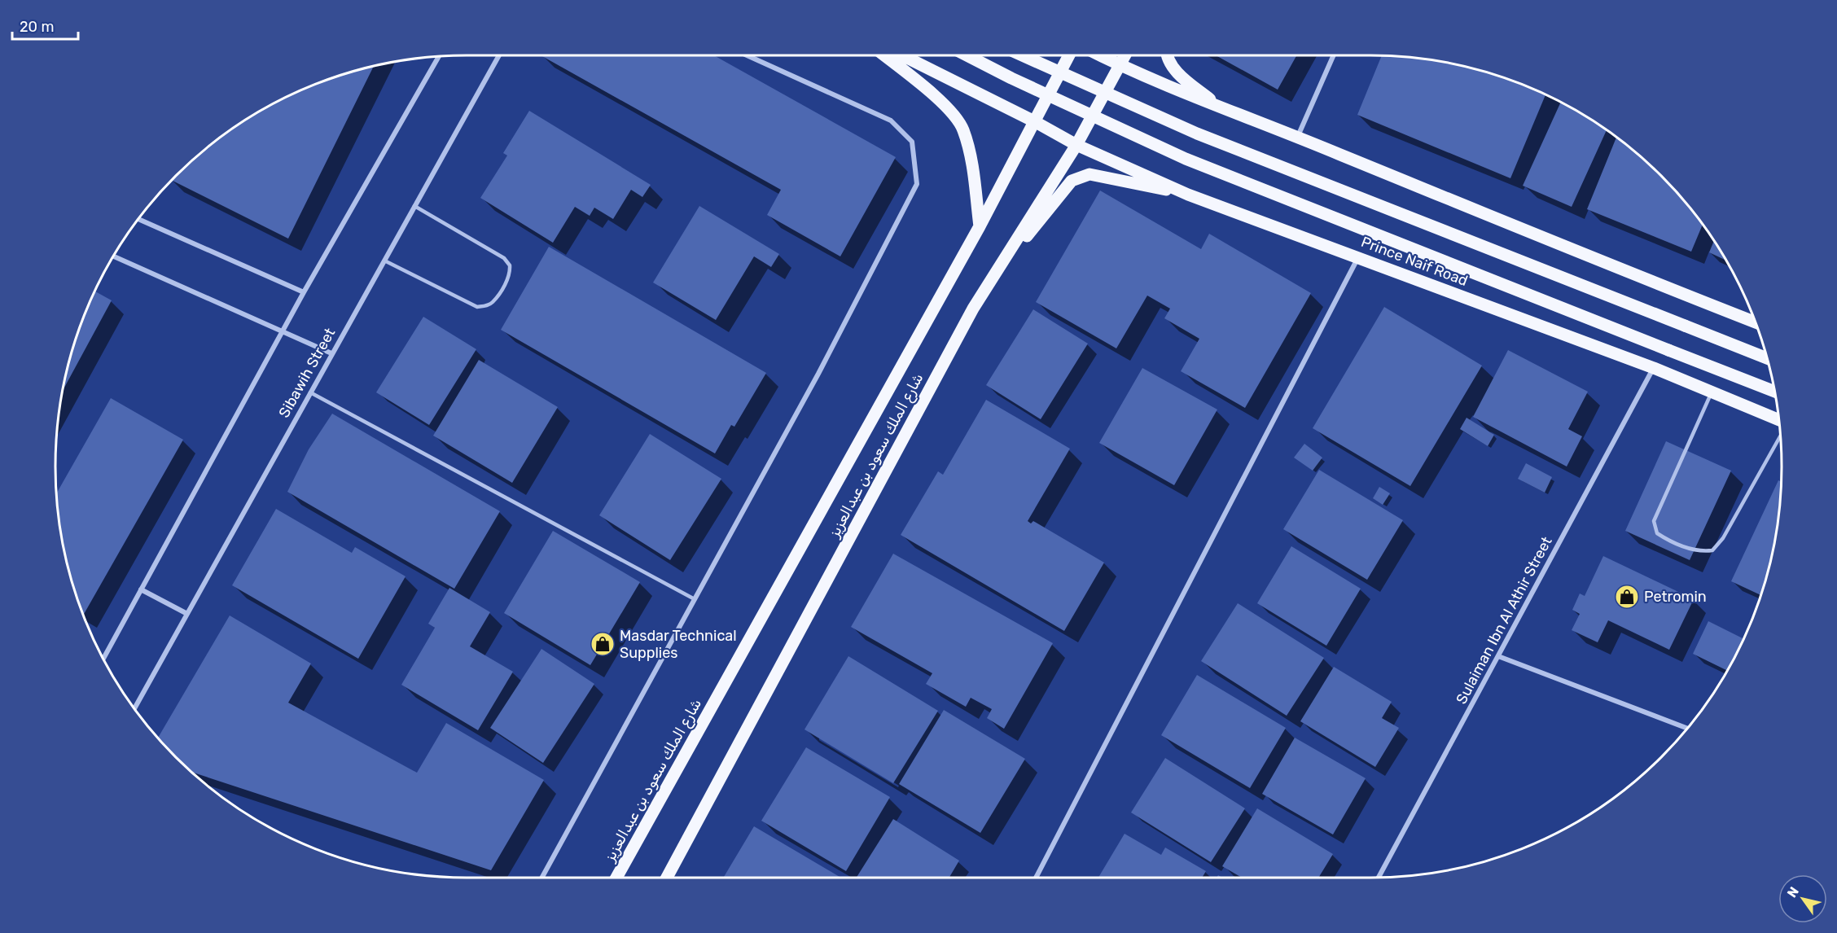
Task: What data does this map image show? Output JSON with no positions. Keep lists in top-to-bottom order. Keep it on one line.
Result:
{"streets":{"main road":["Prince Naif Road","شارع الملك سعود بن عبدالعزيز"],"street":["Sibawih Street","Sulaiman Ibn Al Athir Street"]},"crossings":[["Prince Naif Road","شارع الملك سعود بن عبدالعزيز"],["Prince Naif Road","Sulaiman Ibn Al Athir Street"]],"places":{"shop":["Petromin","Masdar Technical Supplies"]},"scale_bar":"20 m","north":"top left"}
